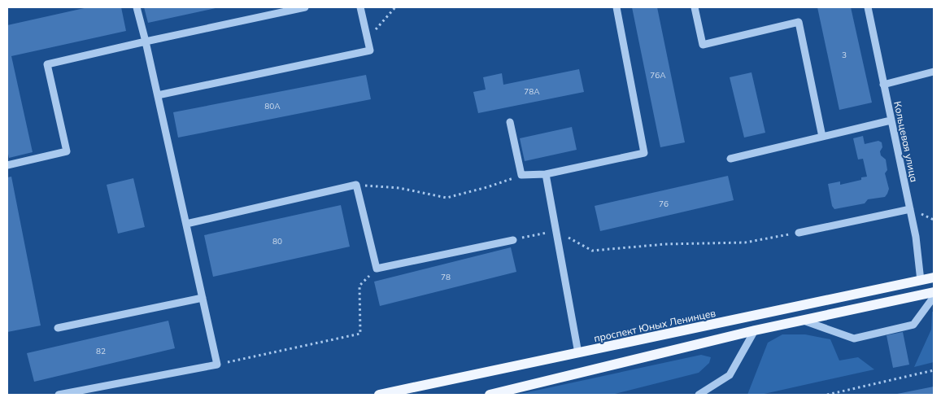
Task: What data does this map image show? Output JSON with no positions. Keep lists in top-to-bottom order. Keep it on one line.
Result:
{"streets":{"main road":["проспект Юных Ленинцев"],"street":["Кольцевая улица"]},"crossings":[["Кольцевая улица","проспект Юных Ленинцев"]],"house_numbers":["3","76А","78А","80А","76","80","78","82"]}
